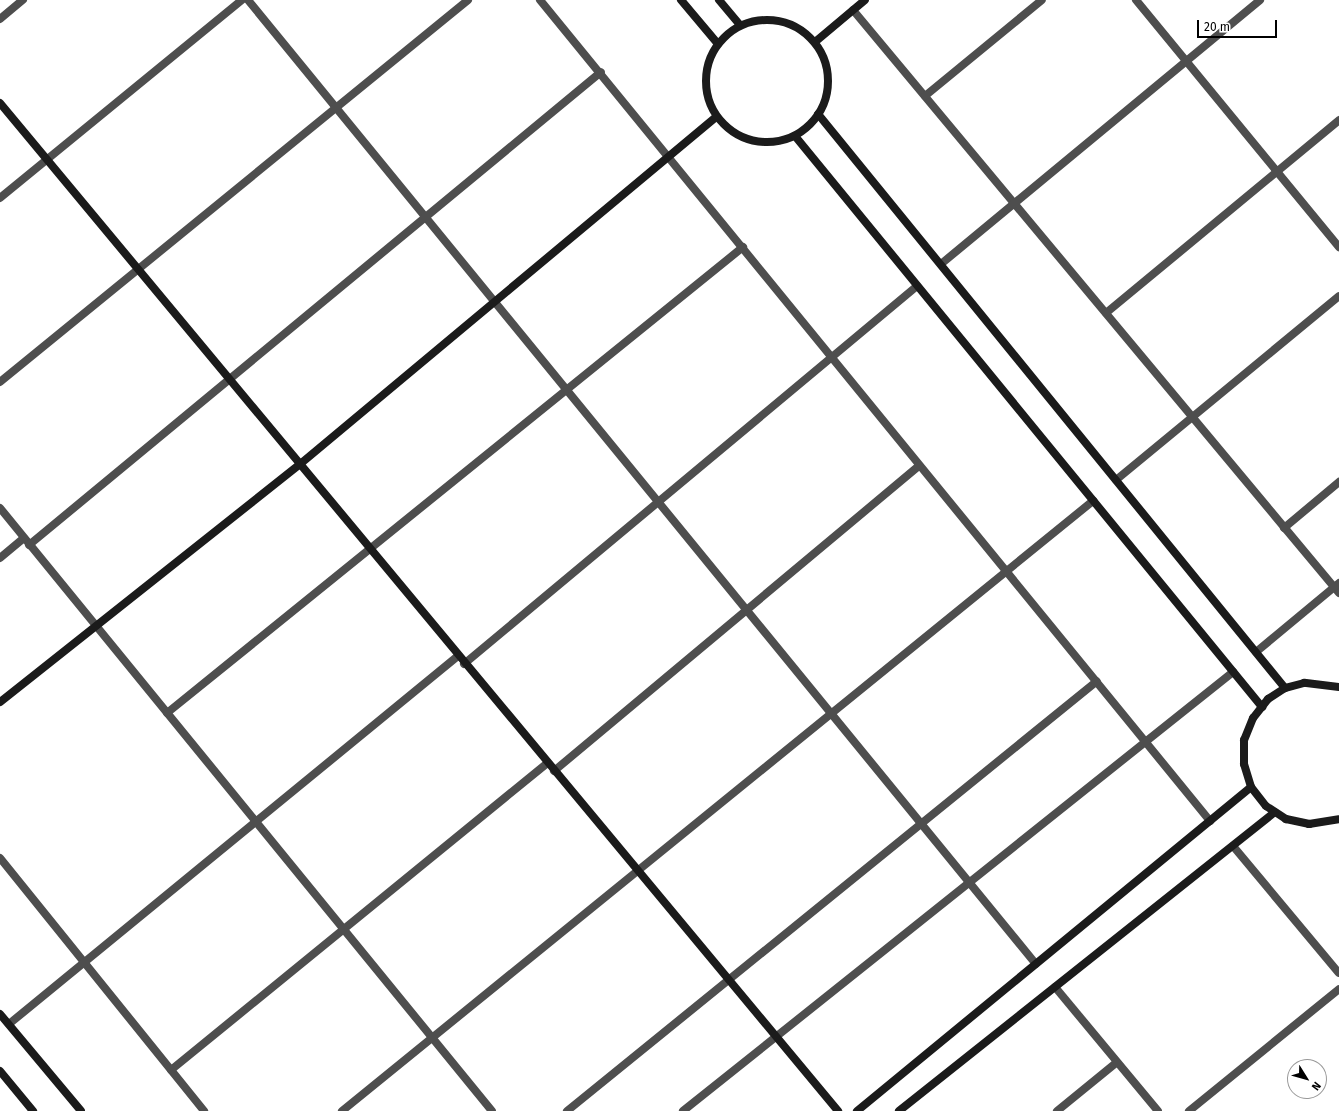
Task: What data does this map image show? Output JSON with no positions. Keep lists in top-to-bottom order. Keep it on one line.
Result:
{"scale_bar":"20 m","north":"bottom right"}
